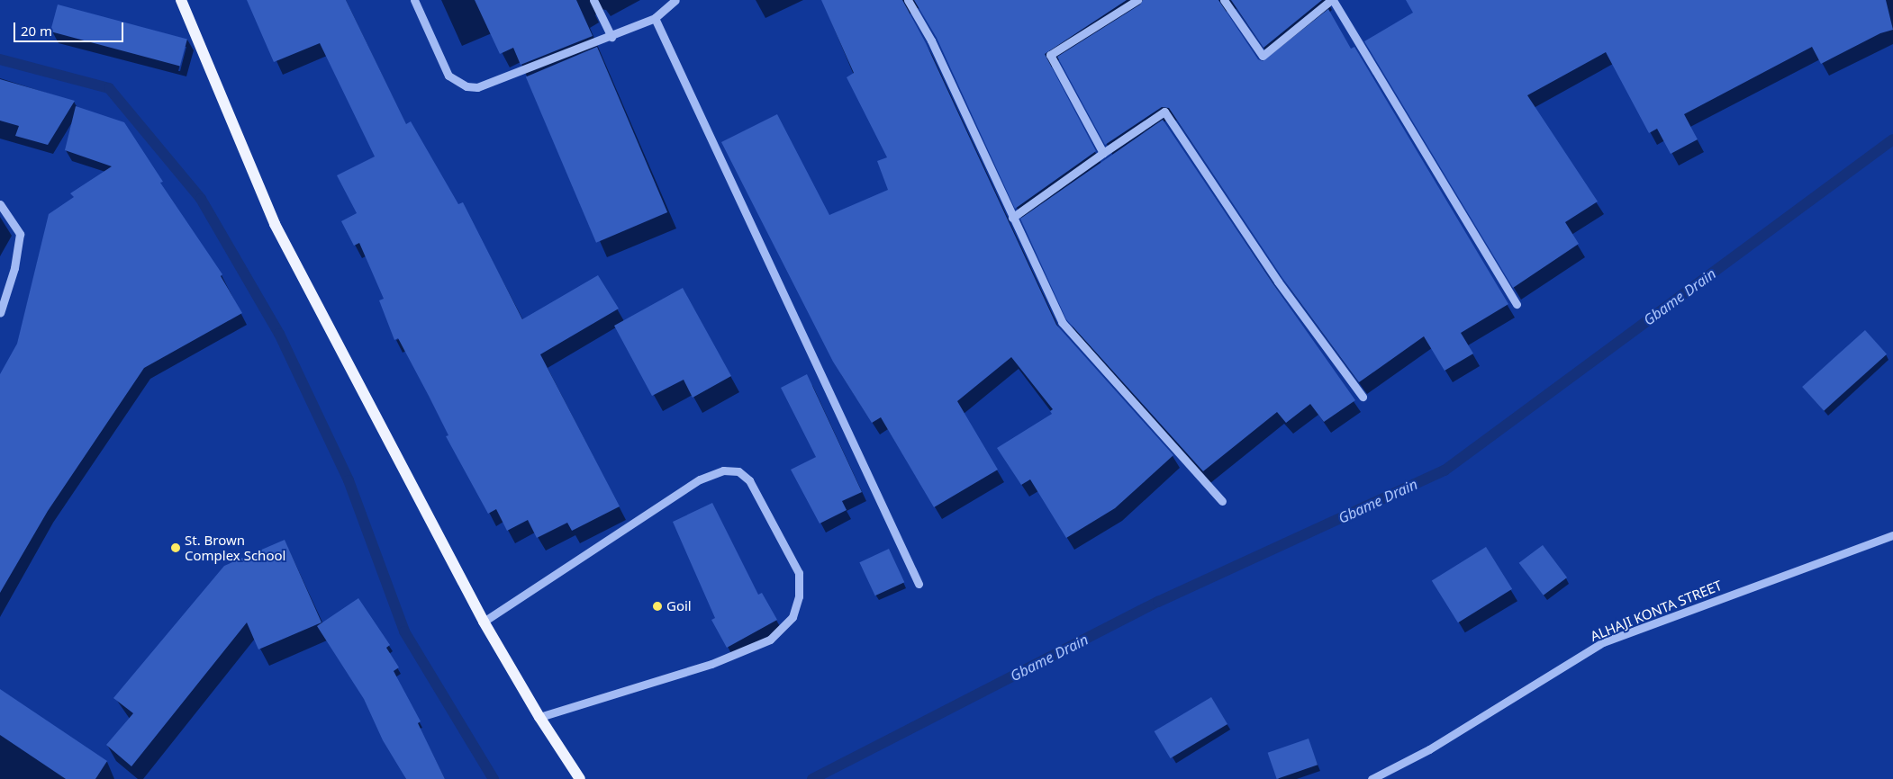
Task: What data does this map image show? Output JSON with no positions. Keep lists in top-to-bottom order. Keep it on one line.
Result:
{"streets":{"street":["ALHAJI KONTA STREET"]},"water":["Gbame Drain"],"places":["St. Brown Complex School","Goil"],"scale_bar":"20 m"}
